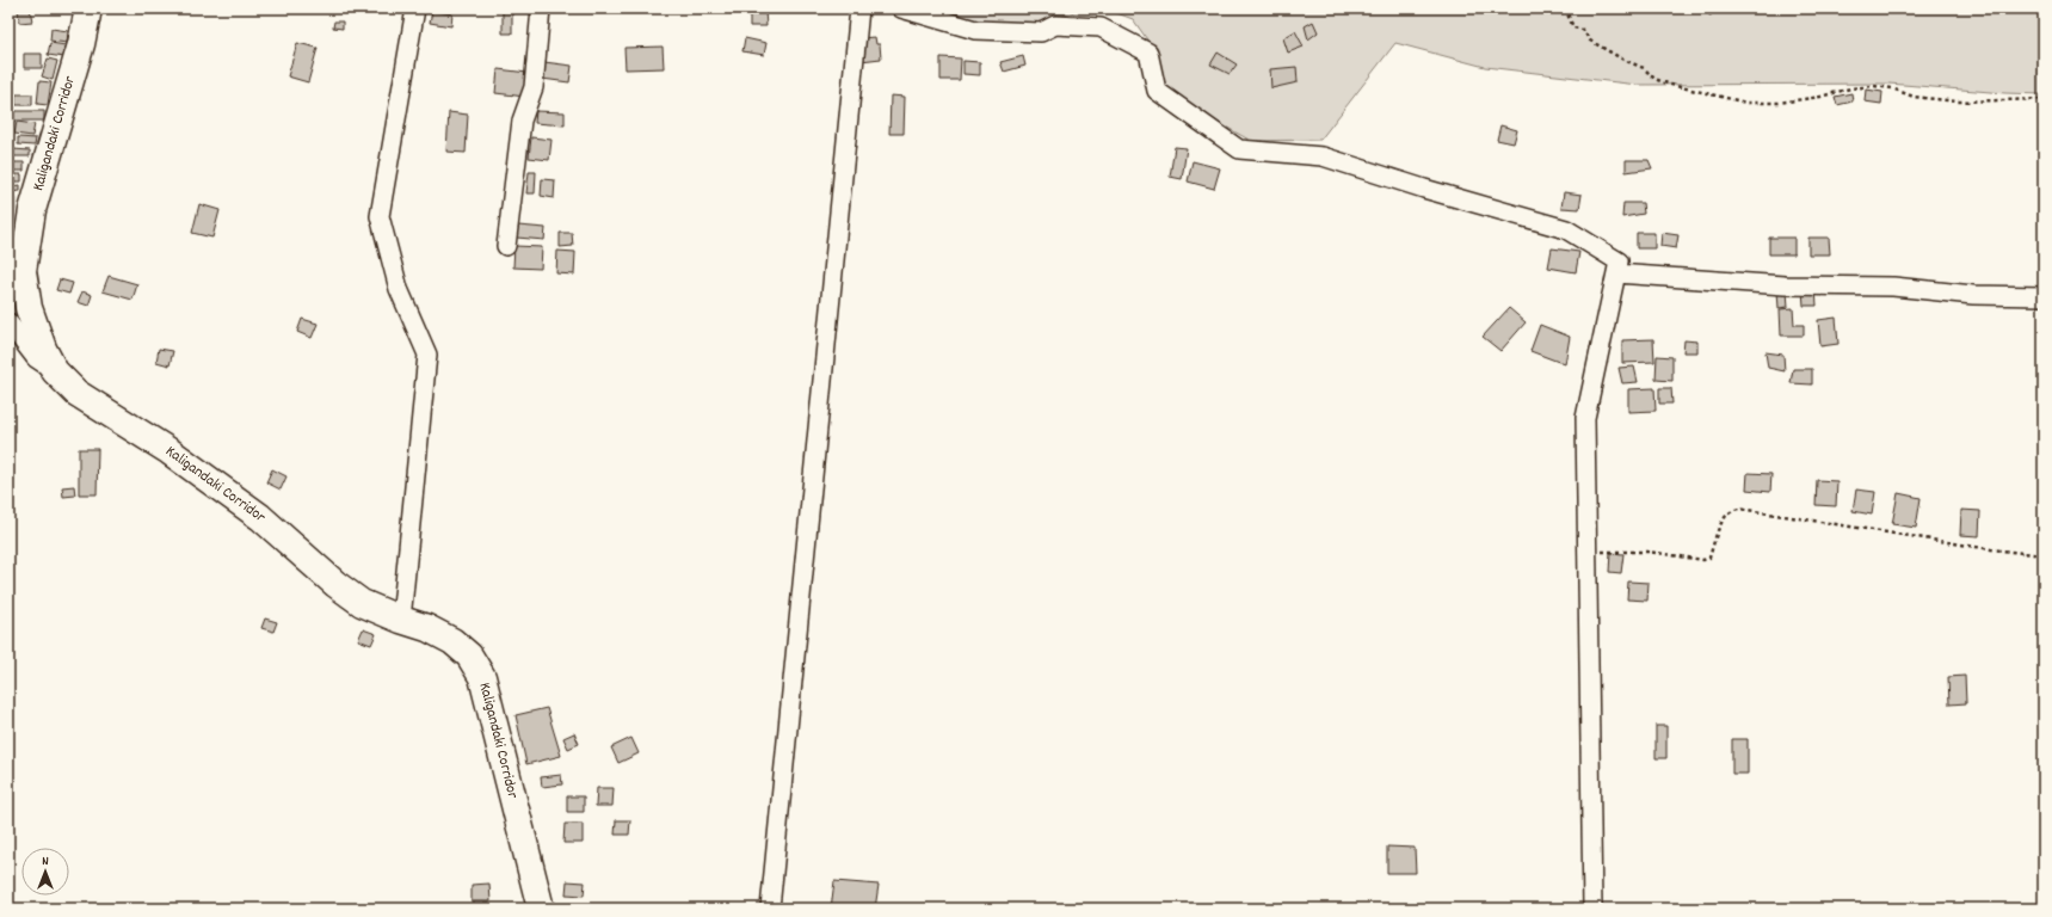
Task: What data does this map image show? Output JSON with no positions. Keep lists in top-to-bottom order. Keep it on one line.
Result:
{"streets":{"main road":["Kaligandaki Corridor"]},"north":"top"}
